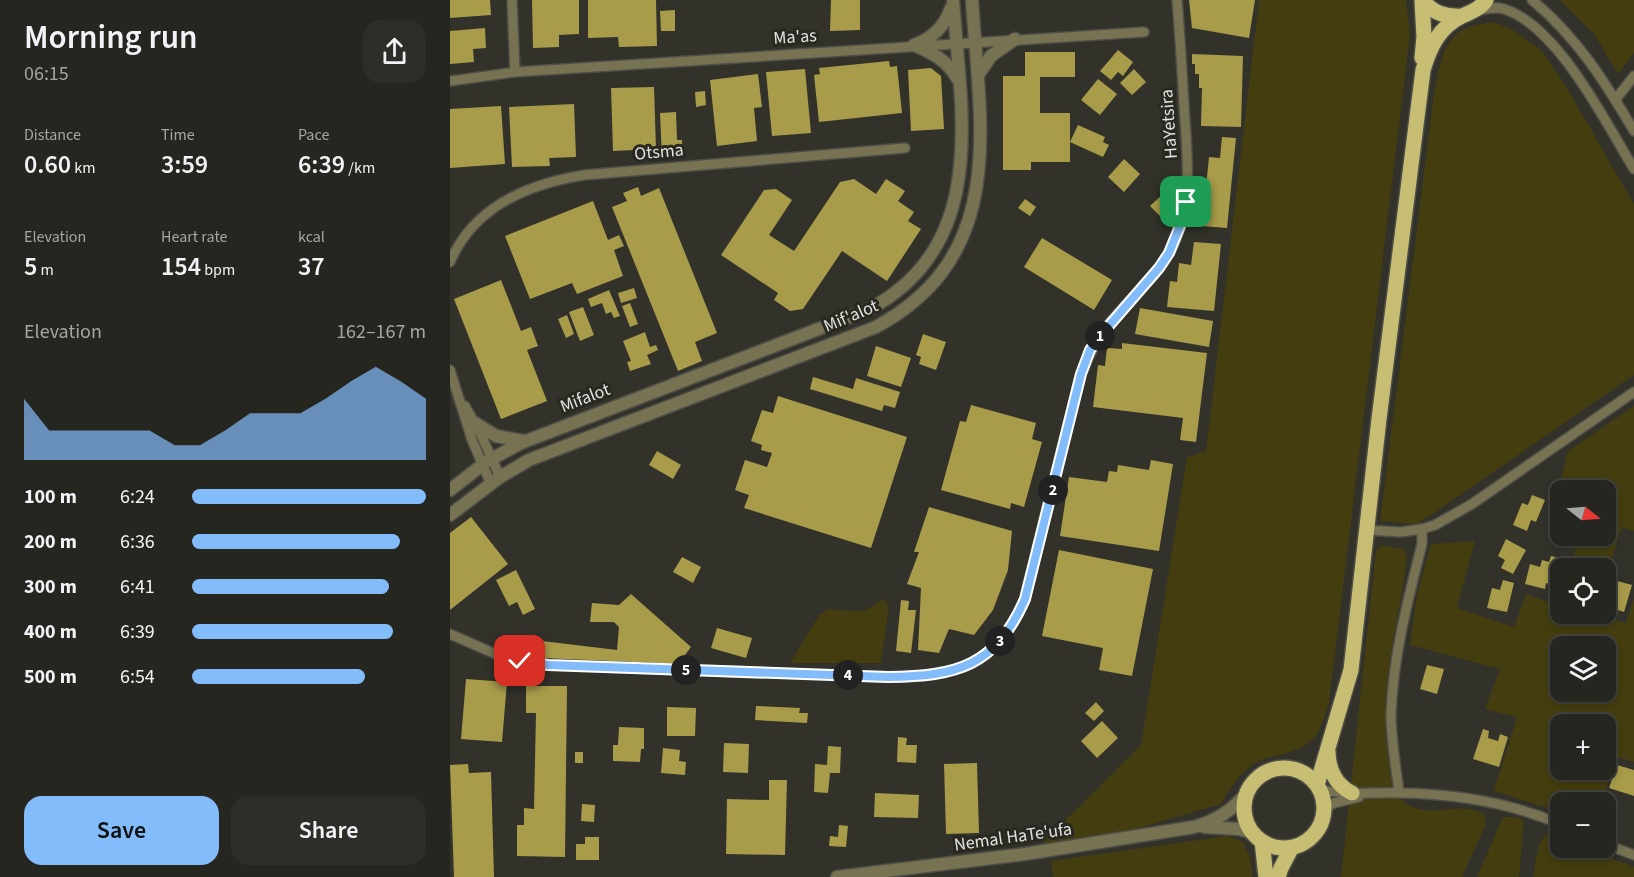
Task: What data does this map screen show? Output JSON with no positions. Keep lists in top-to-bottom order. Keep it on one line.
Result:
{"streets":{"street":["Ma'as","HaYetsira","Otsma","Mif'alot","Mifalot","Nemal HaTe'ufa"]},"crossings":[["Ma'as","Mif'alot"]],"north":"right","page":{"heading":["Morning run","06:15"],"stats":[["Distance","0.60 km"],["Time","3:59"],["Pace","6:39 /km"],["Elevation","5 m"],["Heart rate","154 bpm"],["kcal","37"]],"chart":["Elevation","162–167 m"],"pins":["1","2","3","5","4"],"list":[{"name":"100 m","note":"6:24"},{"name":"200 m","note":"6:36"},{"name":"300 m","note":"6:41"},{"name":"400 m","note":"6:39"},{"name":"500 m","note":"6:54"}],"map_buttons":["+","−"],"buttons":["Save","Share"]}}
